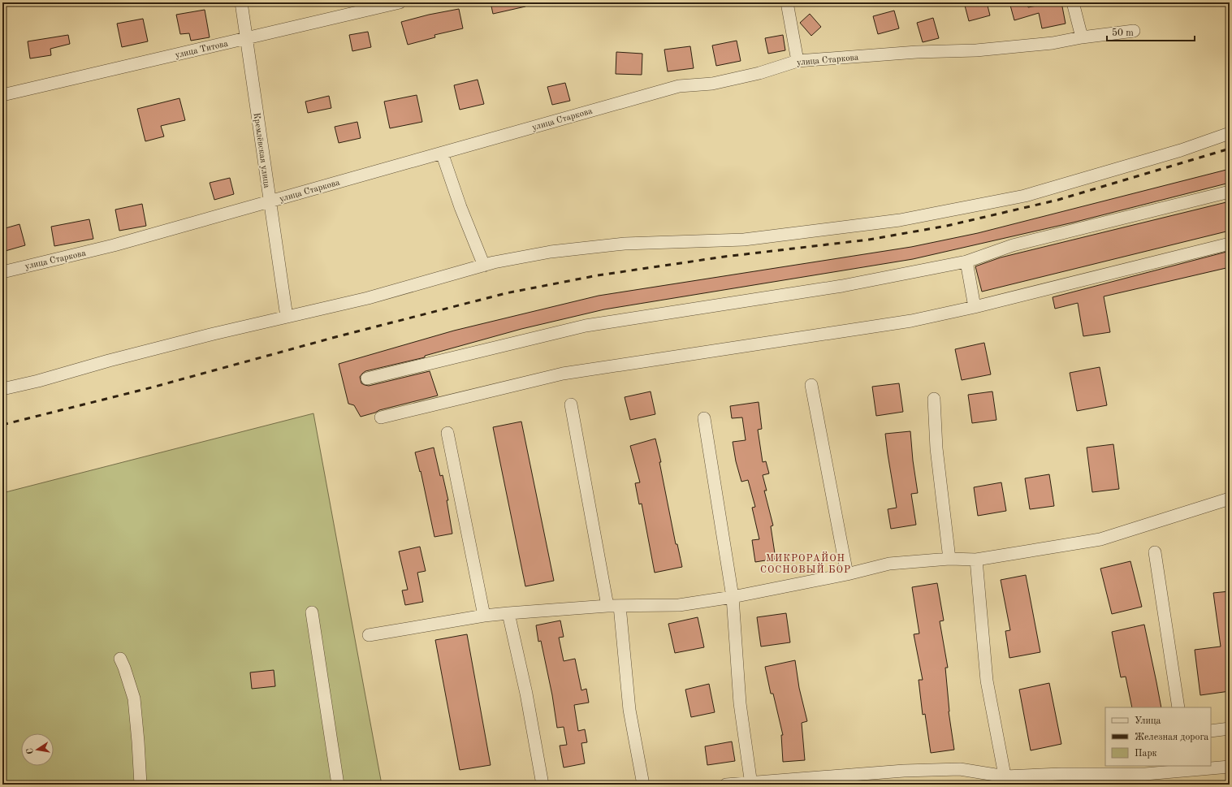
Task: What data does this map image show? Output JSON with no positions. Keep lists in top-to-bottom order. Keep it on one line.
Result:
{"streets":{"street":["улица Титова","улица Старкова","Кремлёвская улица"]},"crossings":[["улица Титова","Кремлёвская улица"],["улица Старкова","Кремлёвская улица"]],"districts":["МИКРОРАЙОН СОСНОВЫЙ БОР"],"legend":["Улица","Железная дорога","Парк"],"scale_bar":"50 m","north":"left"}
